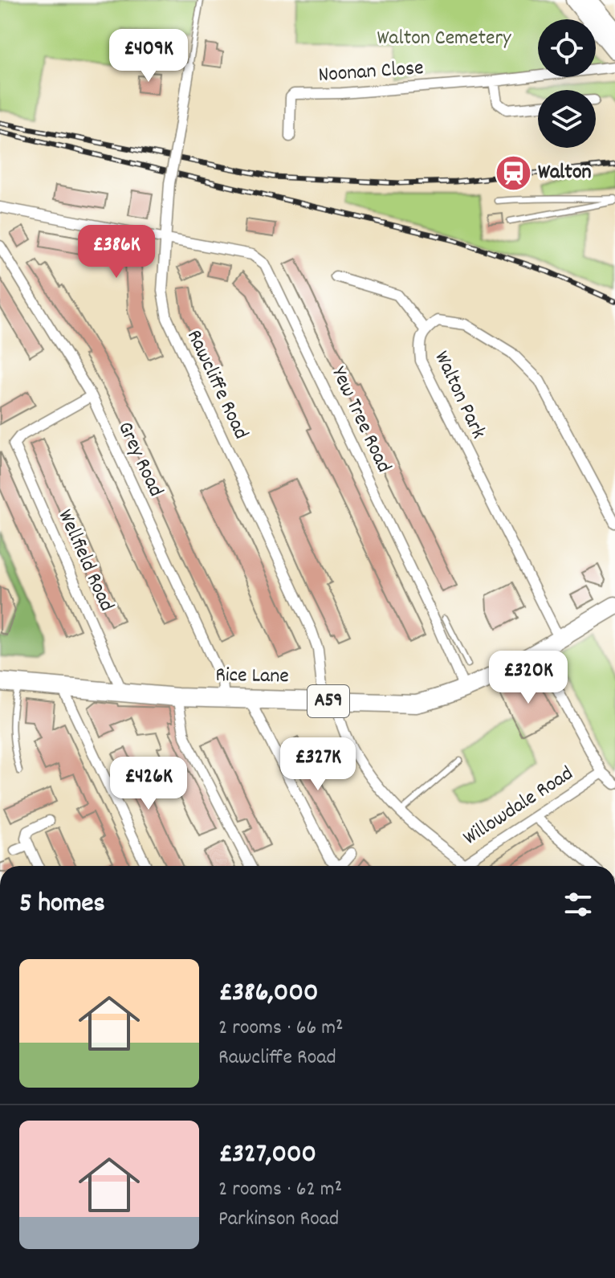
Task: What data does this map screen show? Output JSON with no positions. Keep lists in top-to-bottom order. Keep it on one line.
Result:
{"streets":{"highway":["Rice Lane","A59"],"street":["Noonan Close","Rawcliffe Road","Walton Park","Yew Tree Road","Grey Road","Wellfield Road","Willowdale Road"]},"crossings":[["Rawcliffe Road","Yew Tree Road"],["Rawcliffe Road","Rice Lane"],["Rawcliffe Road","Willowdale Road"],["Walton Park","Rice Lane"],["Yew Tree Road","Rice Lane"],["Grey Road","Wellfield Road"],["Grey Road","Rice Lane"],["Wellfield Road","Rice Lane"]],"parks":["Walton Cemetery"],"places":{"station":["Walton"]},"page":{"price":["£409K","£386K","£320K","£327K","£426K"],"heading":"5 homes","list":[{"name":"£386,000","note":"2 rooms · 66 m² · Rawcliffe Road"},{"name":"£327,000","note":"2 rooms · 62 m² · Parkinson Road"}]}}
